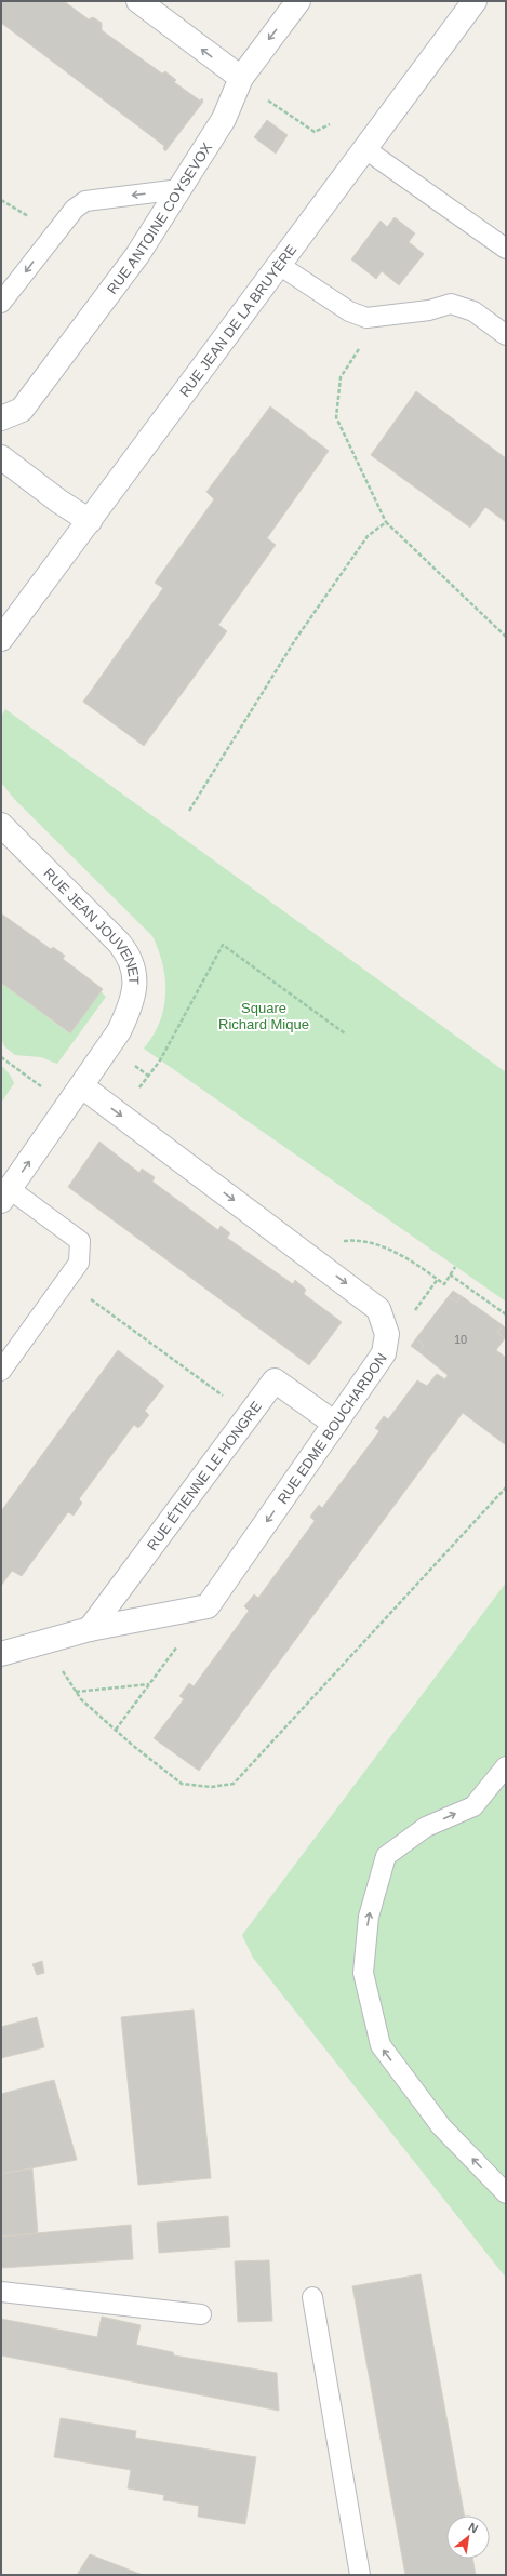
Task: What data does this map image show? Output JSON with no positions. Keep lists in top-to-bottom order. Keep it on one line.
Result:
{"streets":{"street":["RUE ANTOINE COYSEVOX","RUE JEAN DE LA BRUYÈRE","RUE JEAN JOUVENET","RUE EDME BOUCHARDON","RUE ÉTIENNE LE HONGRE"]},"crossings":[["RUE JEAN JOUVENET","RUE EDME BOUCHARDON"],["RUE EDME BOUCHARDON","RUE ÉTIENNE LE HONGRE"]],"parks":["Square Richard Mique"],"house_numbers":["10"],"north":"top right"}
